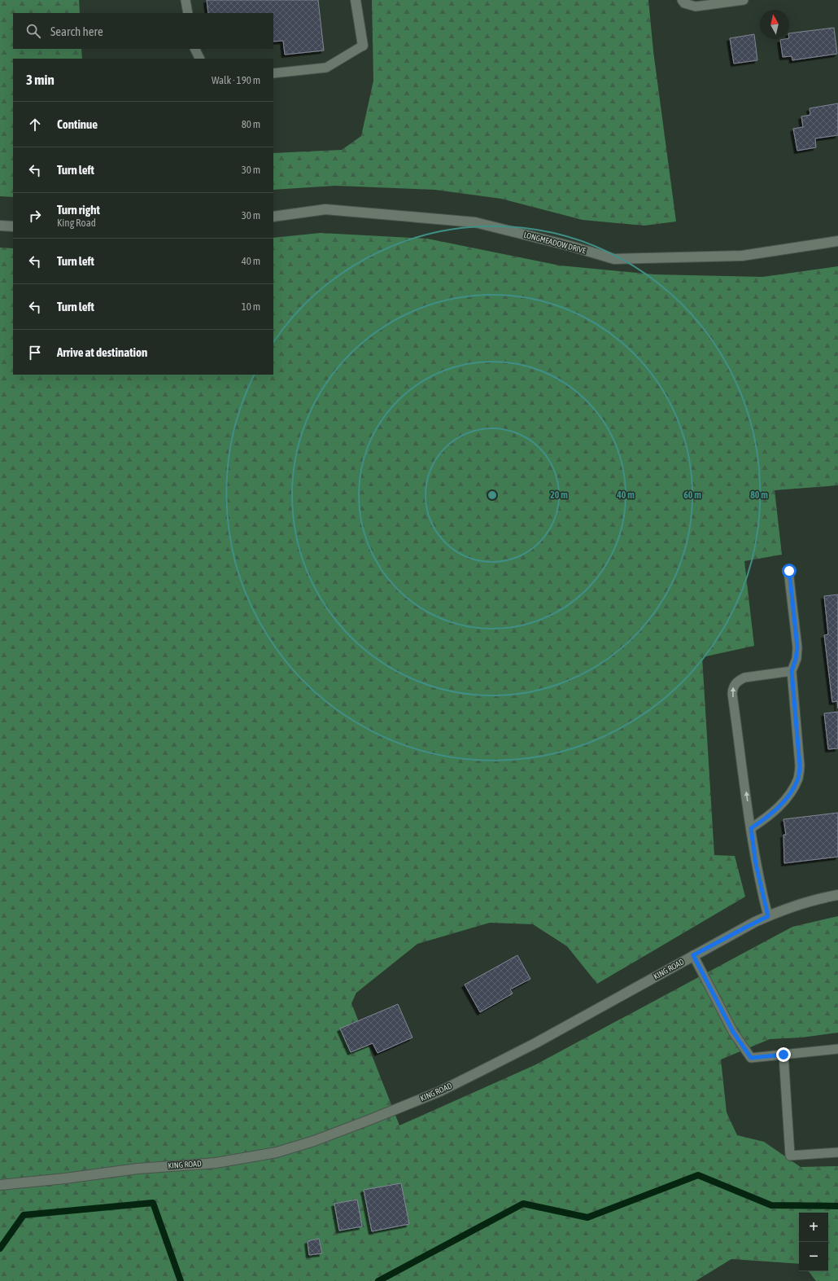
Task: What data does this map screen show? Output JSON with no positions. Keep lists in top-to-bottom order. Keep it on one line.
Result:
{"streets":{"street":["LONGMEADOW DRIVE","KING ROAD"]},"north":"top","page":{"search":"Search here","heading":["3 min","Walk · 190 m"],"list":[["Continue","80 m"],["Turn left","30 m"],["Turn right","King Road","30 m"],["Turn left","40 m"],["Turn left","10 m"],"Arrive at destination"],"map_buttons":["+","−"]},"rings":["20 m","40 m","60 m","80 m"]}
